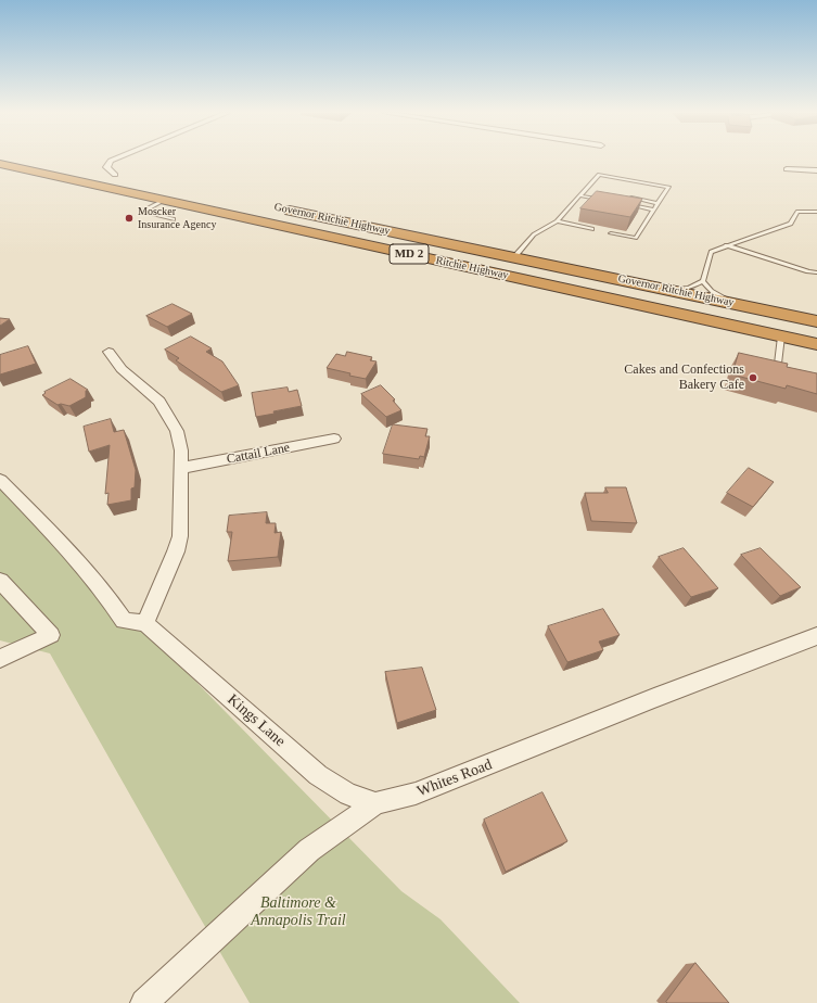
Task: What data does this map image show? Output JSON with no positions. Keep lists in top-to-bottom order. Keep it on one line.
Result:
{"streets":{"highway":["Governor Ritchie Highway","MD 2","Ritchie Highway"],"street":["Cattail Lane","Kings Lane","Whites Road"]},"crossings":[["Kings Lane","Whites Road"]],"parks":["Baltimore & Annapolis Trail"],"places":["Moscker Insurance Agency","Cakes and Confections Bakery Cafe"]}
